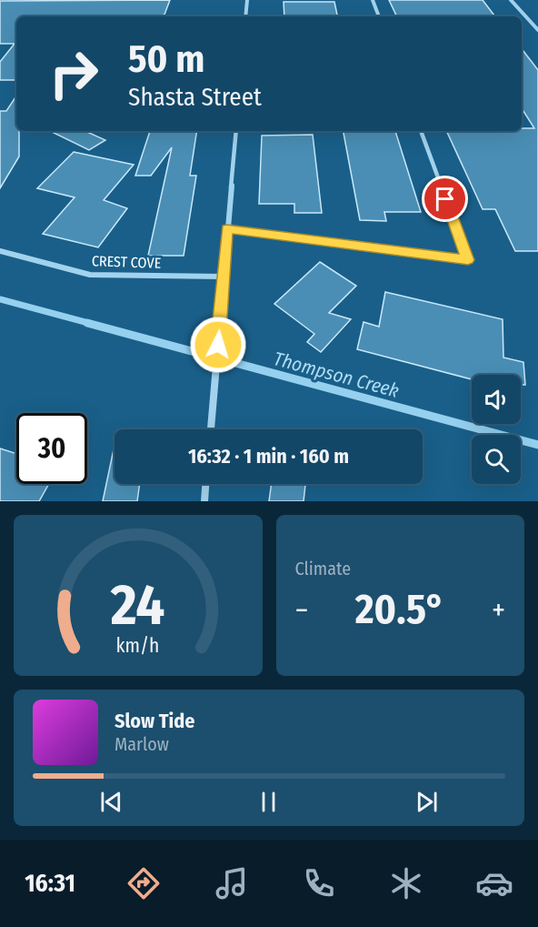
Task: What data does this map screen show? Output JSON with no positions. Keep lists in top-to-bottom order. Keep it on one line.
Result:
{"streets":{"street":["CREST COVE"]},"water":["Thompson Creek"],"page":{"turn":["50 m","Shasta Street"],"limit":"30","trip":"16:32 · 1 min · 160 m","tile":"Climate","heat":["−","20.5°","+"],"song":["Slow Tide","Marlow"],"tabs":"16:31","gauge":["24","km/h"]}}
